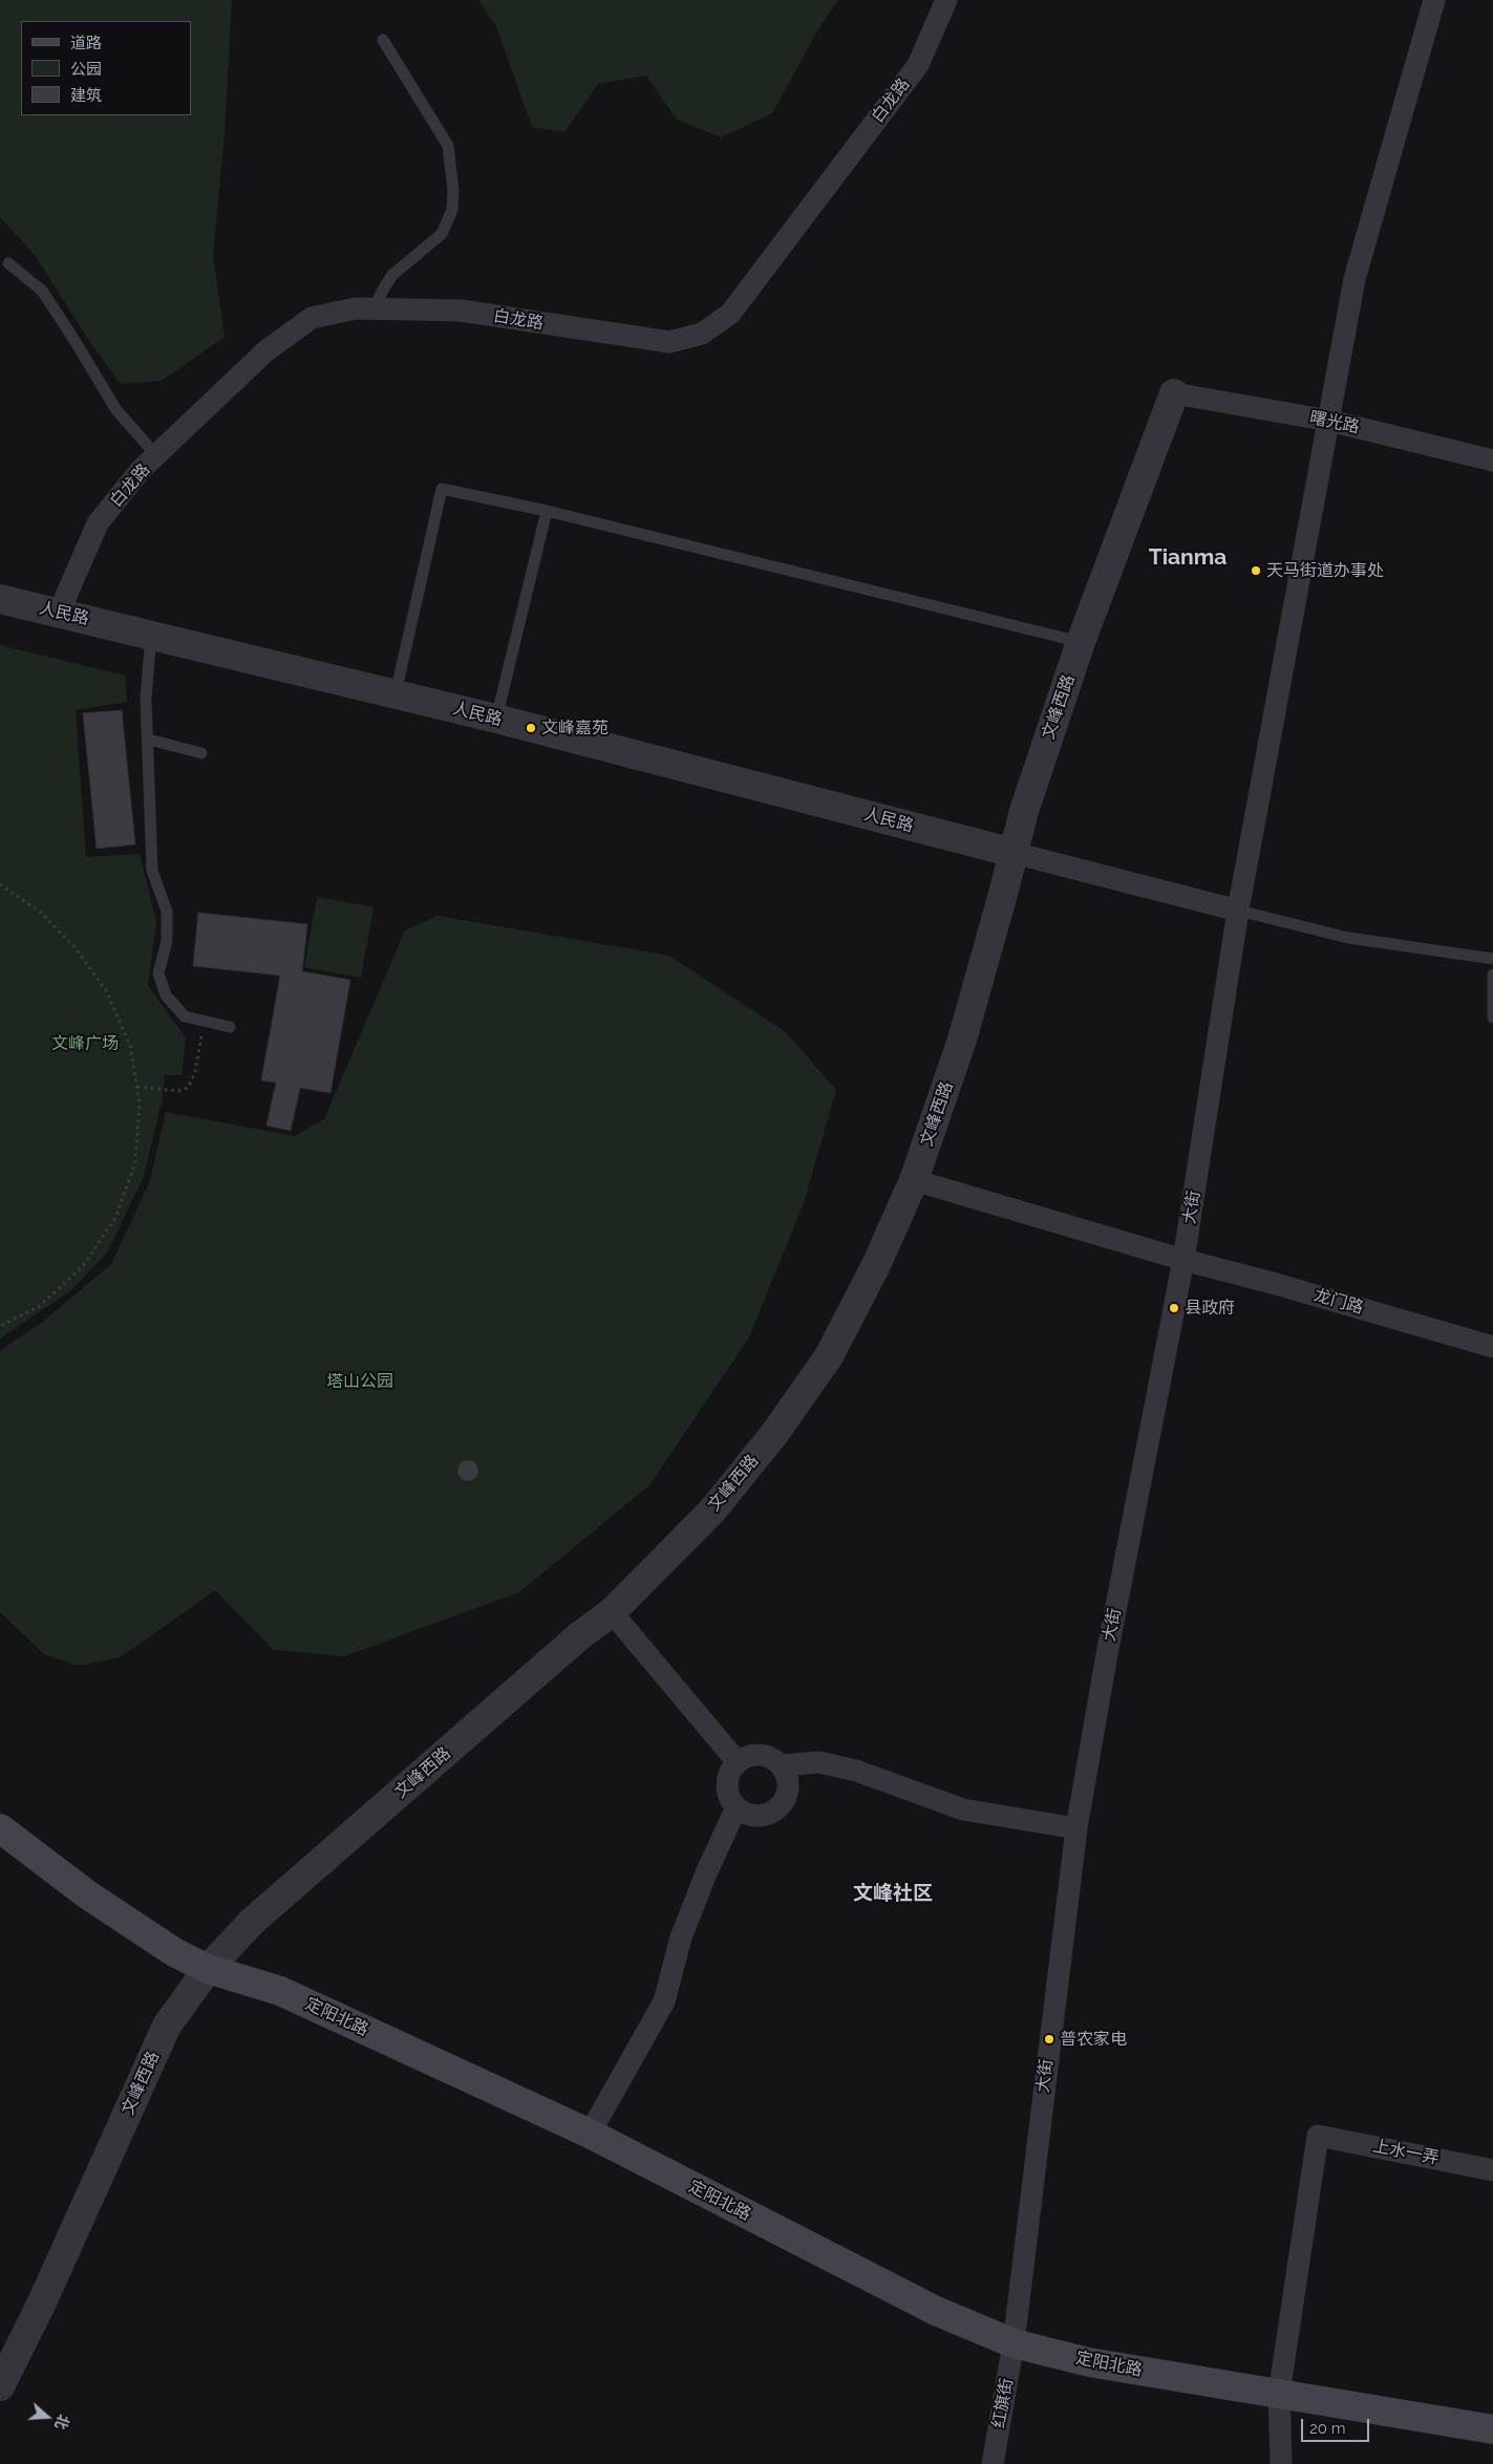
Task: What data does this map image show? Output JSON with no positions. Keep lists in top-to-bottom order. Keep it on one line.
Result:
{"streets":{"main road":["定阳北路"],"street":["白龙路","曙光路","人民路","文峰西路","大街","龙门路","上水一弄","红旗街"]},"crossings":[["白龙路","人民路"],["曙光路","文峰西路"],["曙光路","大街"],["人民路","文峰西路"],["文峰西路","龙门路"],["文峰西路","定阳北路"],["大街","龙门路"],["大街","定阳北路"],["大街","红旗街"],["定阳北路","上水一弄"],["定阳北路","红旗街"]],"districts":["Tianma","文峰社区"],"parks":["文峰广场","塔山公园"],"places":["天马街道办事处","文峰嘉苑","县政府","普农家电"],"legend":["道路","公园","建筑"],"scale_bar":"20 m","north":"right"}
